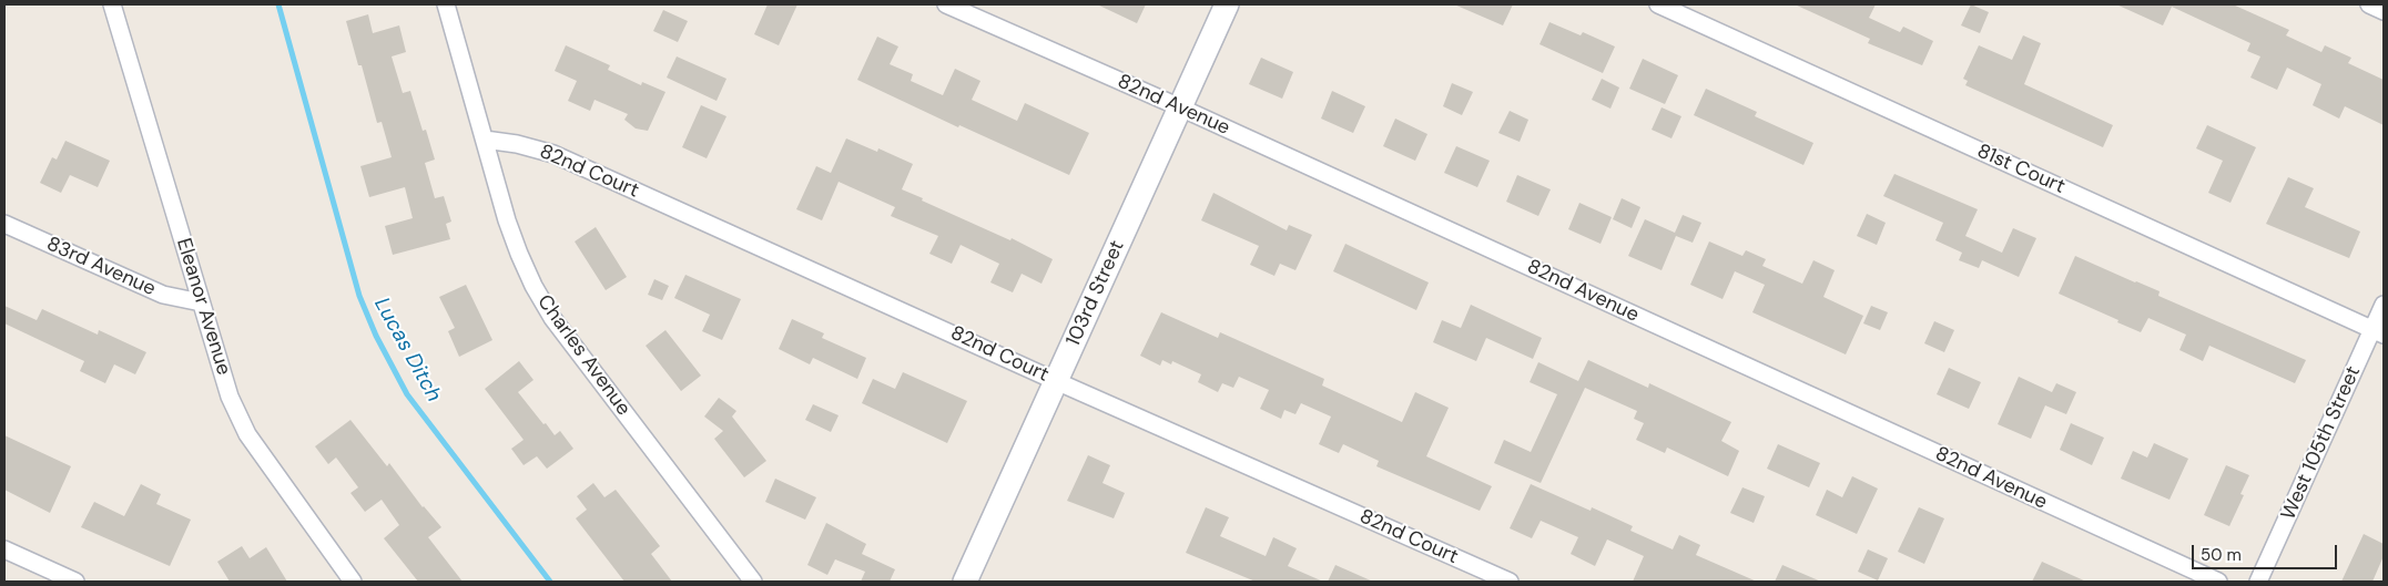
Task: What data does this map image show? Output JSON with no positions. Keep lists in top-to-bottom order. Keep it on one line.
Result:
{"streets":{"street":["82nd Avenue","81st Court","82nd Court","83rd Avenue","103rd Street","Eleanor Avenue","Charles Avenue","West 105th Street"]},"crossings":[["82nd Avenue","103rd Street"],["81st Court","West 105th Street"],["82nd Court","103rd Street"],["82nd Court","Charles Avenue"],["83rd Avenue","Eleanor Avenue"]],"water":["Lucas Ditch"],"scale_bar":"50 m"}
